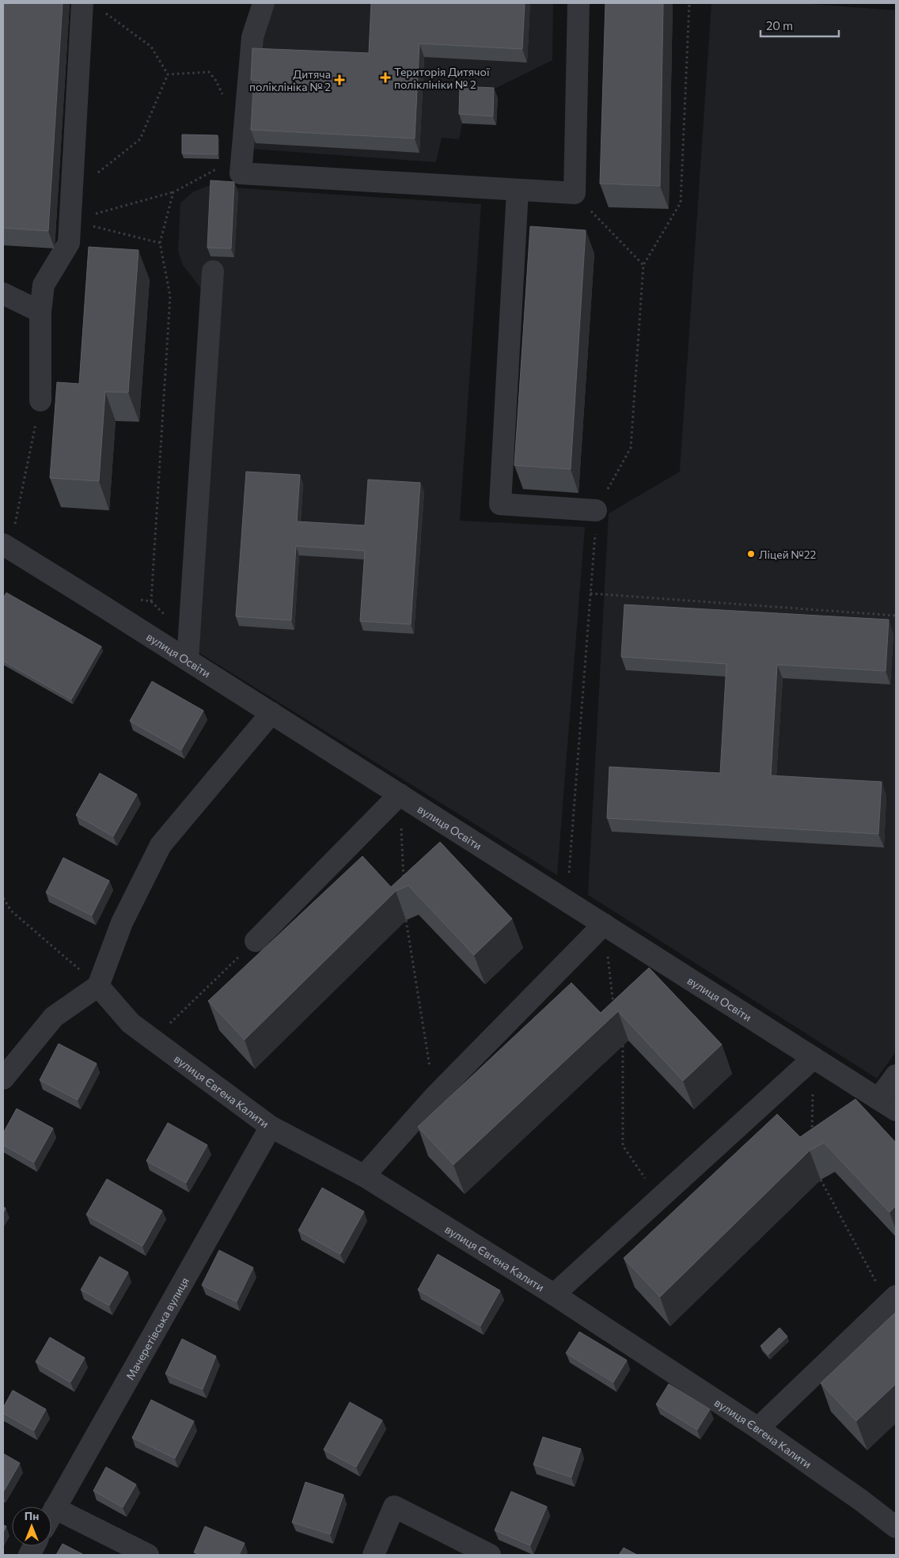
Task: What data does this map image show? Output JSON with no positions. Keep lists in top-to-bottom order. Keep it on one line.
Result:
{"streets":{"street":["вулиця Освіти","вулиця Євгена Калити","Мачеретівська вулиця"]},"crossings":[["вулиця Євгена Калити","Мачеретівська вулиця"]],"places":{"health":["Територія Дитячої поліклініки № 2","Дитяча поліклініка № 2"],"other":["Ліцей №22"]},"scale_bar":"20 m","north":"top"}
